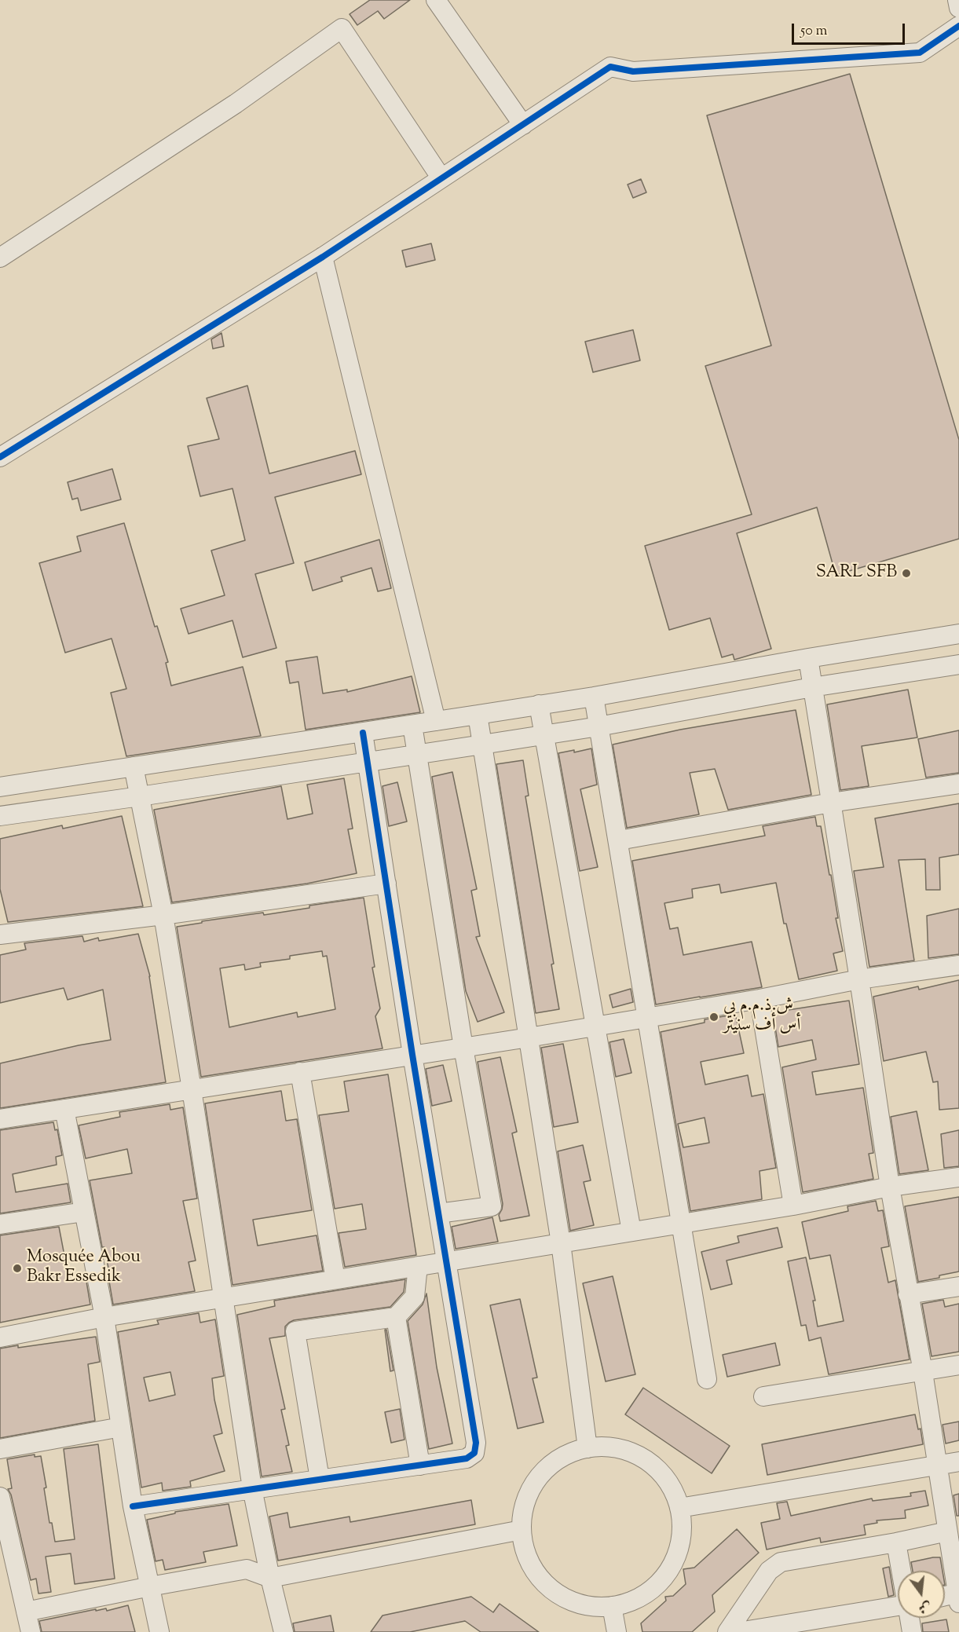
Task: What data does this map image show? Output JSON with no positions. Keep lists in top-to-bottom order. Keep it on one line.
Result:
{"places":["SARL SFB","ش.ذ.م.م بي أس أف سنيتر","Mosquée Abou Bakr Essedik"],"scale_bar":"50 m","north":"bottom"}
